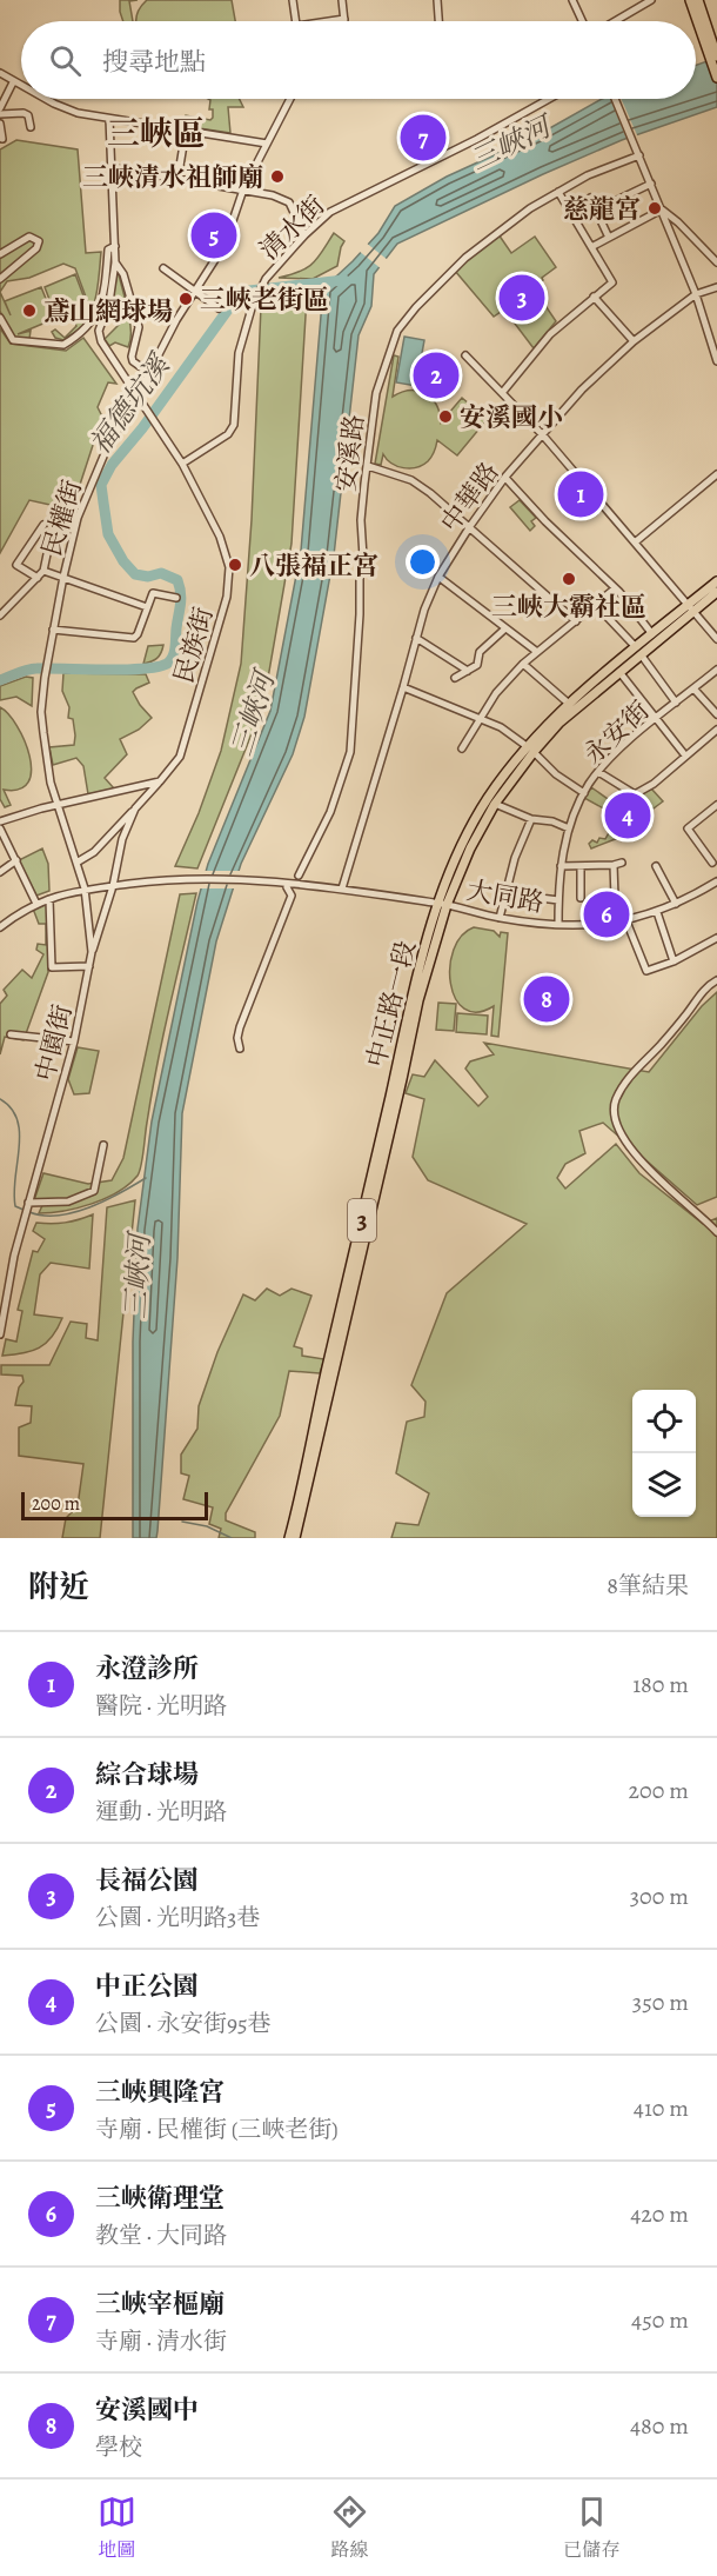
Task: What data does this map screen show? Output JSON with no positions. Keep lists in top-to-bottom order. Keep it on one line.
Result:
{"streets":{"main road":["中正路一段","3"],"street":["清水街","安溪路","中華路","民權街","民族街","永安街","大同路","中園街"]},"crossings":[["清水街","民族街"],["中華路","大同路"],["民權街","民族街"],["永安街","大同路"],["大同路","中正路一段"]],"districts":["三峽區"],"water":["三峽河","福德坑溪"],"places":["三峽清水祖師廟","慈龍宮","三峽老街區","鳶山網球場","安溪國小","八張福正宮","三峽大霸社區"],"scale_bar":"200 m","page":{"search":"搜尋地點","pins":["7","5","3","2","1","4","6","8"],"scale":"200 m","heading":["附近","8筆結果"],"list":[{"mark":"1","name":"永澄診所","note":"醫院 · 光明路","value":"180 m"},{"mark":"2","name":"綜合球場","note":"運動 · 光明路","value":"200 m"},{"mark":"3","name":"長福公園","note":"公園 · 光明路3巷","value":"300 m"},{"mark":"4","name":"中正公園","note":"公園 · 永安街95巷","value":"350 m"},{"mark":"5","name":"三峽興隆宮","note":"寺廟 · 民權街 (三峽老街)","value":"410 m"},{"mark":"6","name":"三峽衛理堂","note":"教堂 · 大同路","value":"420 m"},{"mark":"7","name":"三峽宰樞廟","note":"寺廟 · 清水街","value":"450 m"},{"mark":"8","name":"安溪國中","note":"學校","value":"480 m"}],"nav":["地圖","路線","已儲存"]}}
